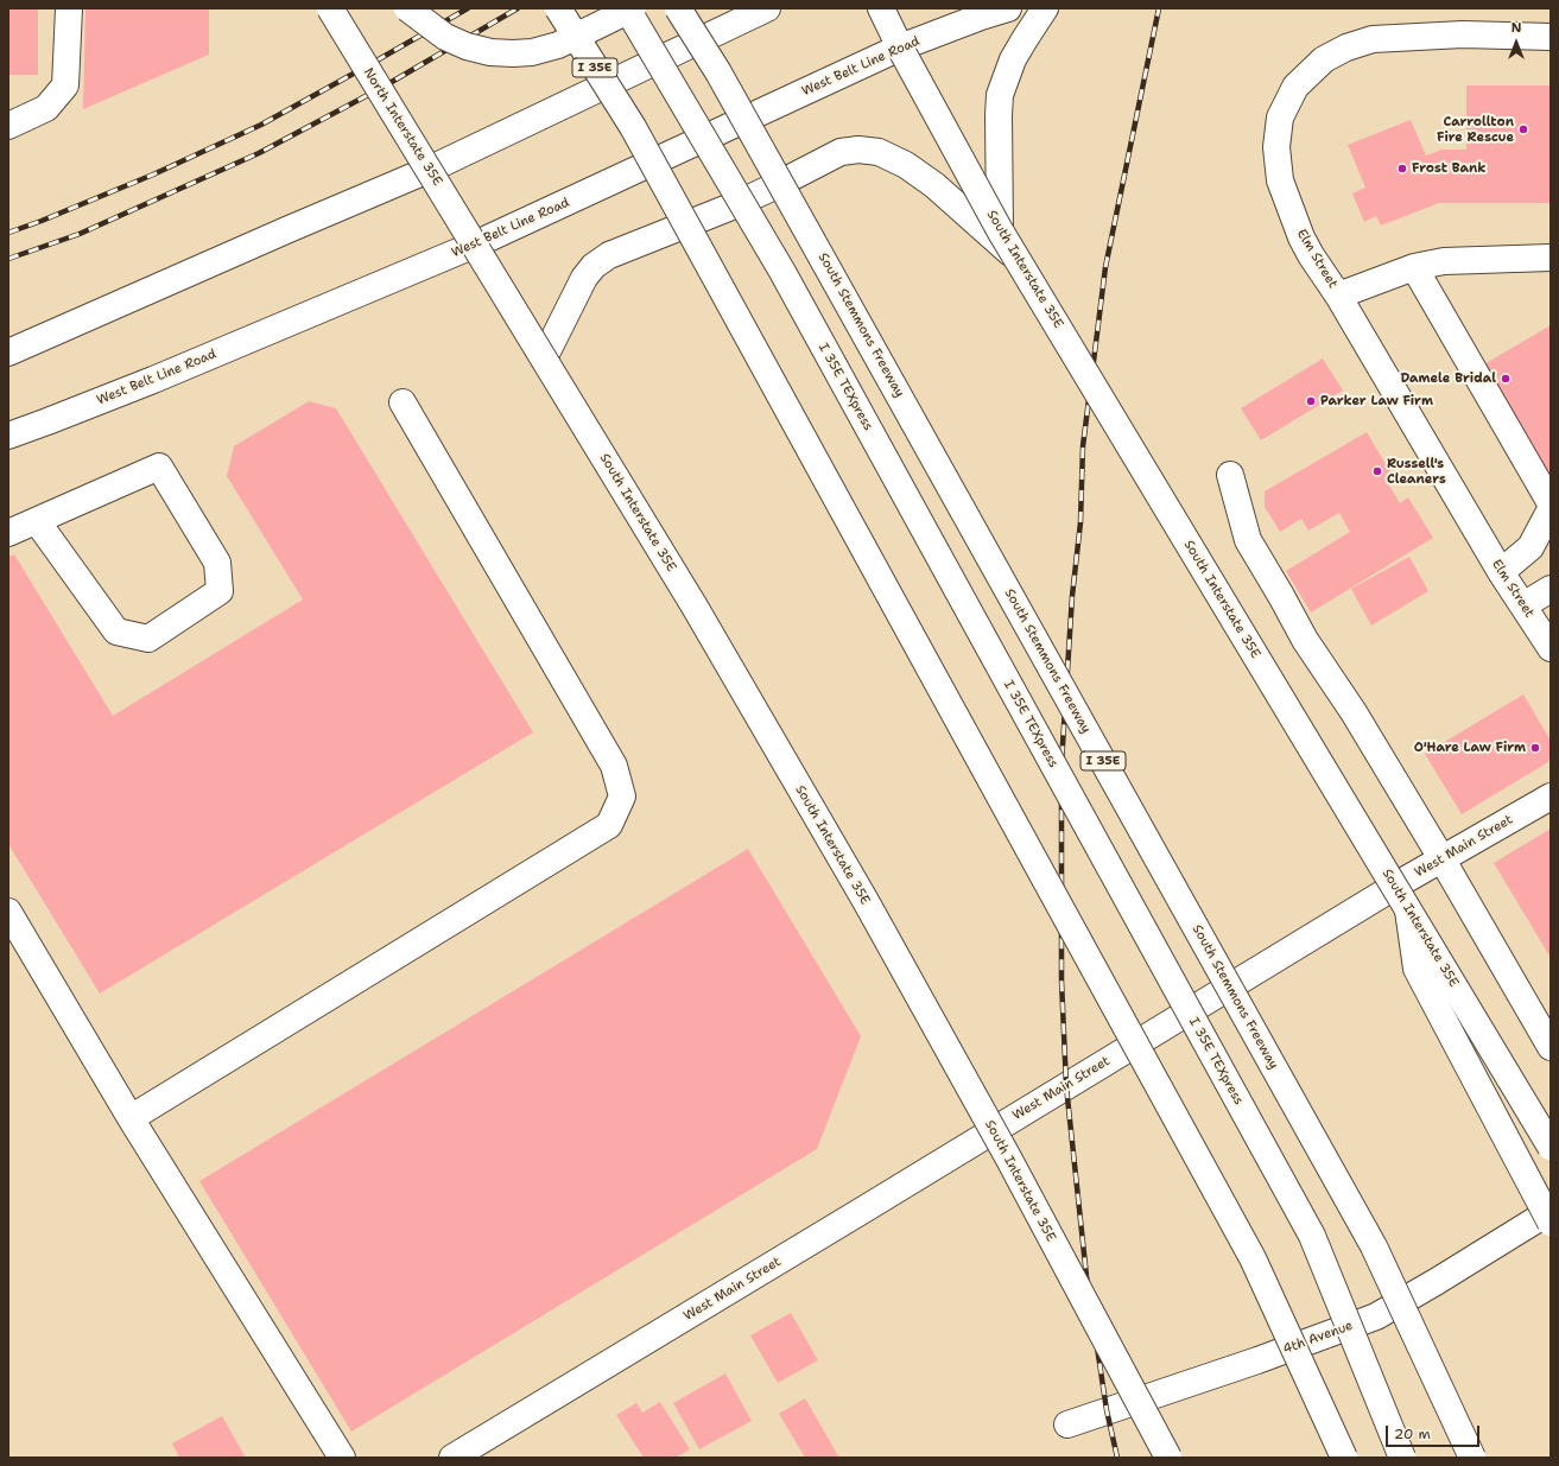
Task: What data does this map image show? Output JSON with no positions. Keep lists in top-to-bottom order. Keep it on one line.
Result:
{"streets":{"main road":["West Belt Line Road","I 35E","North Interstate 35E","Elm Street","South Interstate 35E","South Stemmons Freeway","I 35E TEXpress","West Main Street","4th Avenue"]},"crossings":[["West Belt Line Road","North Interstate 35E"],["West Belt Line Road","South Interstate 35E"],["North Interstate 35E","South Interstate 35E"]],"places":["Carrollton Fire Rescue","Frost Bank","Damele Bridal","Parker Law Firm","Russell's Cleaners","O'Hare Law Firm"],"scale_bar":"20 m","north":"top"}
